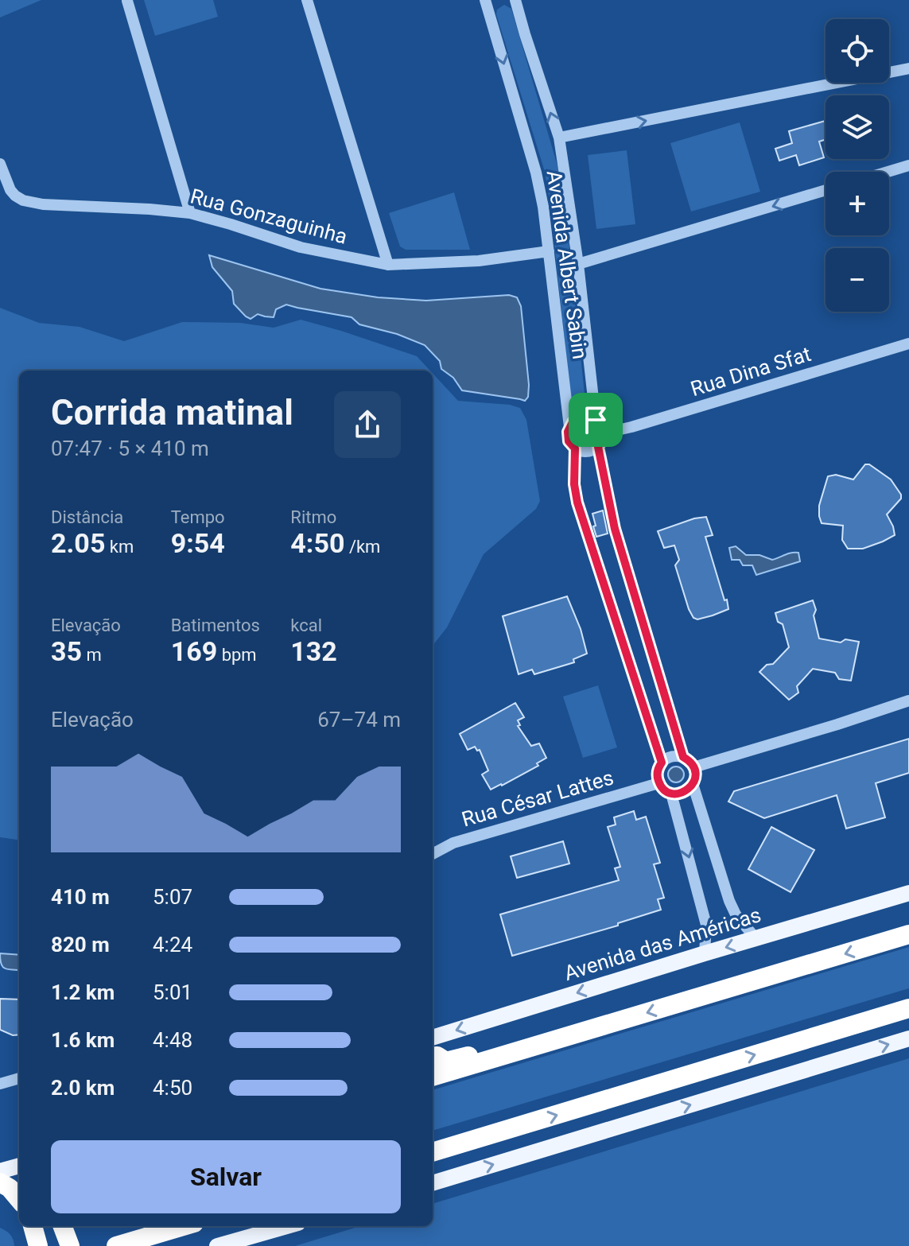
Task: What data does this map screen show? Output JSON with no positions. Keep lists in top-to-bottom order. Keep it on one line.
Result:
{"streets":{"main road":["Avenida das Américas"],"street":["Rua Gonzaguinha","Avenida Albert Sabin","Rua Dina Sfat","Rua César Lattes"]},"crossings":[["Rua Gonzaguinha","Avenida Albert Sabin"],["Avenida Albert Sabin","Rua Dina Sfat"]],"page":{"map_buttons":["+","−"],"heading":["Corrida matinal","07:47 · 5 × 410 m"],"stats":[["Distância","2.05 km"],["Tempo","9:54"],["Ritmo","4:50 /km"],["Elevação","35 m"],["Batimentos","169 bpm"],["kcal","132"]],"chart":["Elevação","67–74 m"],"list":[{"name":"410 m","note":"5:07"},{"name":"820 m","note":"4:24"},{"name":"1.2 km","note":"5:01"},{"name":"1.6 km","note":"4:48"},{"name":"2.0 km","note":"4:50"}],"buttons":"Salvar"}}
